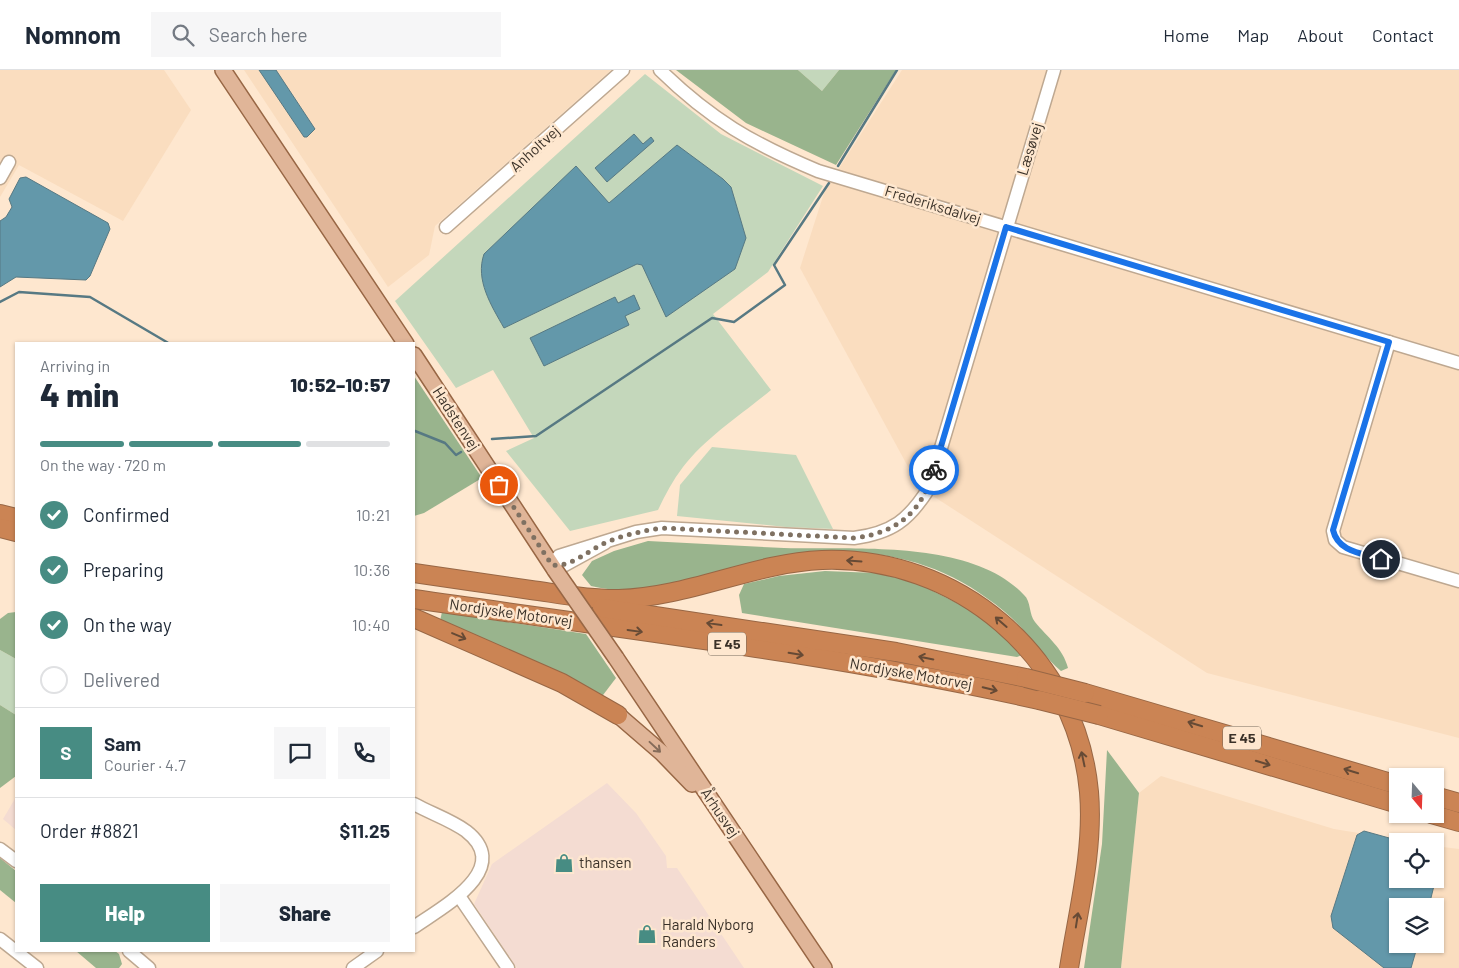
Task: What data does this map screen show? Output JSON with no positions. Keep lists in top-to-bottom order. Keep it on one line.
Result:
{"streets":{"highway":["Nordjyske Motorvej","E 45"],"main road":["Hadstenvej","Århusvej"],"street":["Anholtvej","Læsøvej","Frederiksdalvej"]},"crossings":[["Læsøvej","Frederiksdalvej"],["Læsøvej","Hadstenvej"],["Hadstenvej","Århusvej"]],"places":{"shop":["thansen","Harald Nyborg Randers"]},"north":"bottom","page":{"header":"Nomnom","search":"Search here","nav":["Home","Map","About","Contact"],"heading":["4 min","Arriving in","10:52–10:57"],"panel":["Sam","Courier · 4.7","Order #8821","$11.25"],"bar":"On the way · 720 m","list":[["Confirmed","10:21"],["Preparing","10:36"],["On the way","10:40"],"Delivered"],"round":"S","buttons":["Help","Share"]}}
